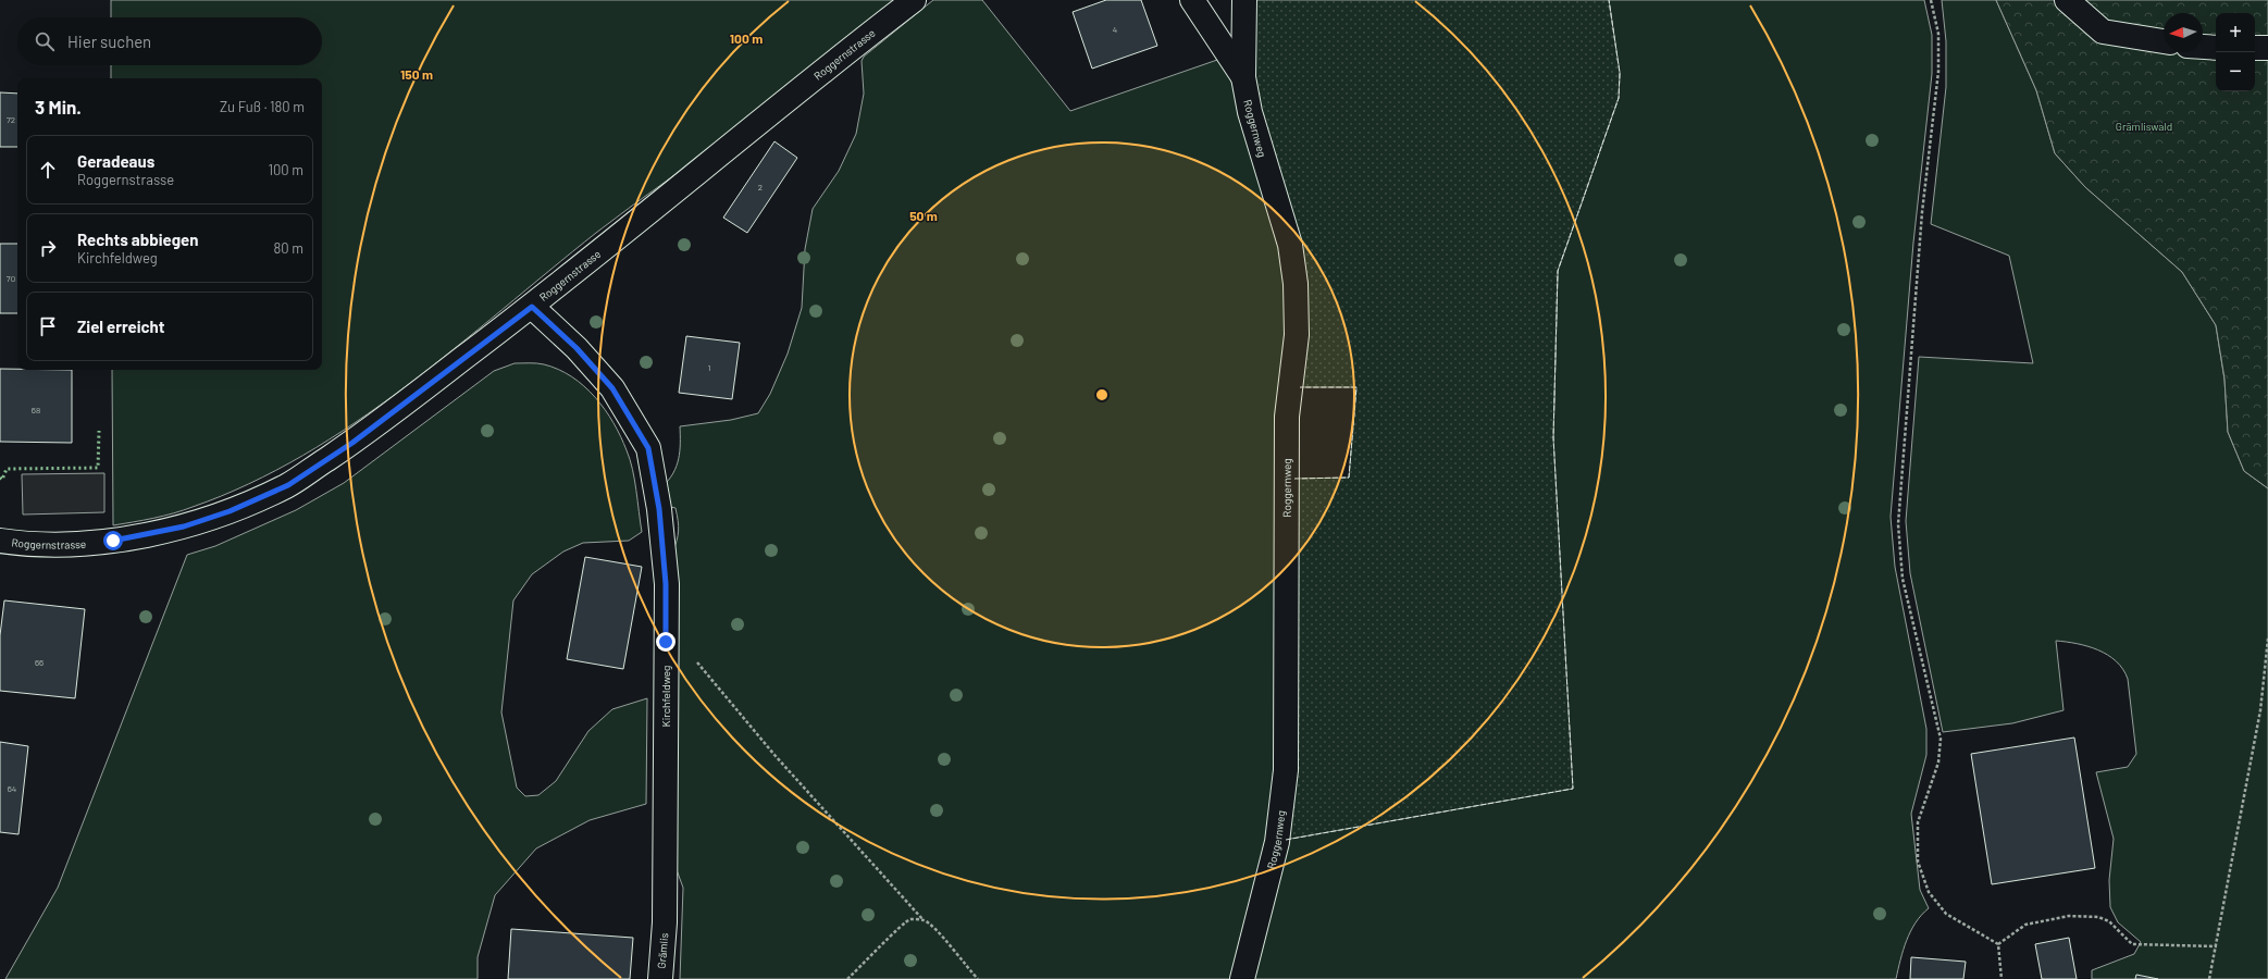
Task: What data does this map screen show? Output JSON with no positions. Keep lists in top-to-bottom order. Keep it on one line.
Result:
{"streets":{"street":["Roggernstrasse","Roggernweg","Kirchfeldweg","Grämlis"]},"crossings":[["Roggernstrasse","Kirchfeldweg"],["Kirchfeldweg","Grämlis"]],"parks":["Grämliswald"],"house_numbers":["4","72","2","70","1","68","66","64"],"north":"left","page":{"map_buttons":["+","−"],"search":"Hier suchen","heading":["3 Min.","Zu Fuß · 180 m"],"list":[["Geradeaus","Roggernstrasse","100 m"],["Rechts abbiegen","Kirchfeldweg","80 m"],"Ziel erreicht"]},"rings":["100 m","150 m","50 m"]}
